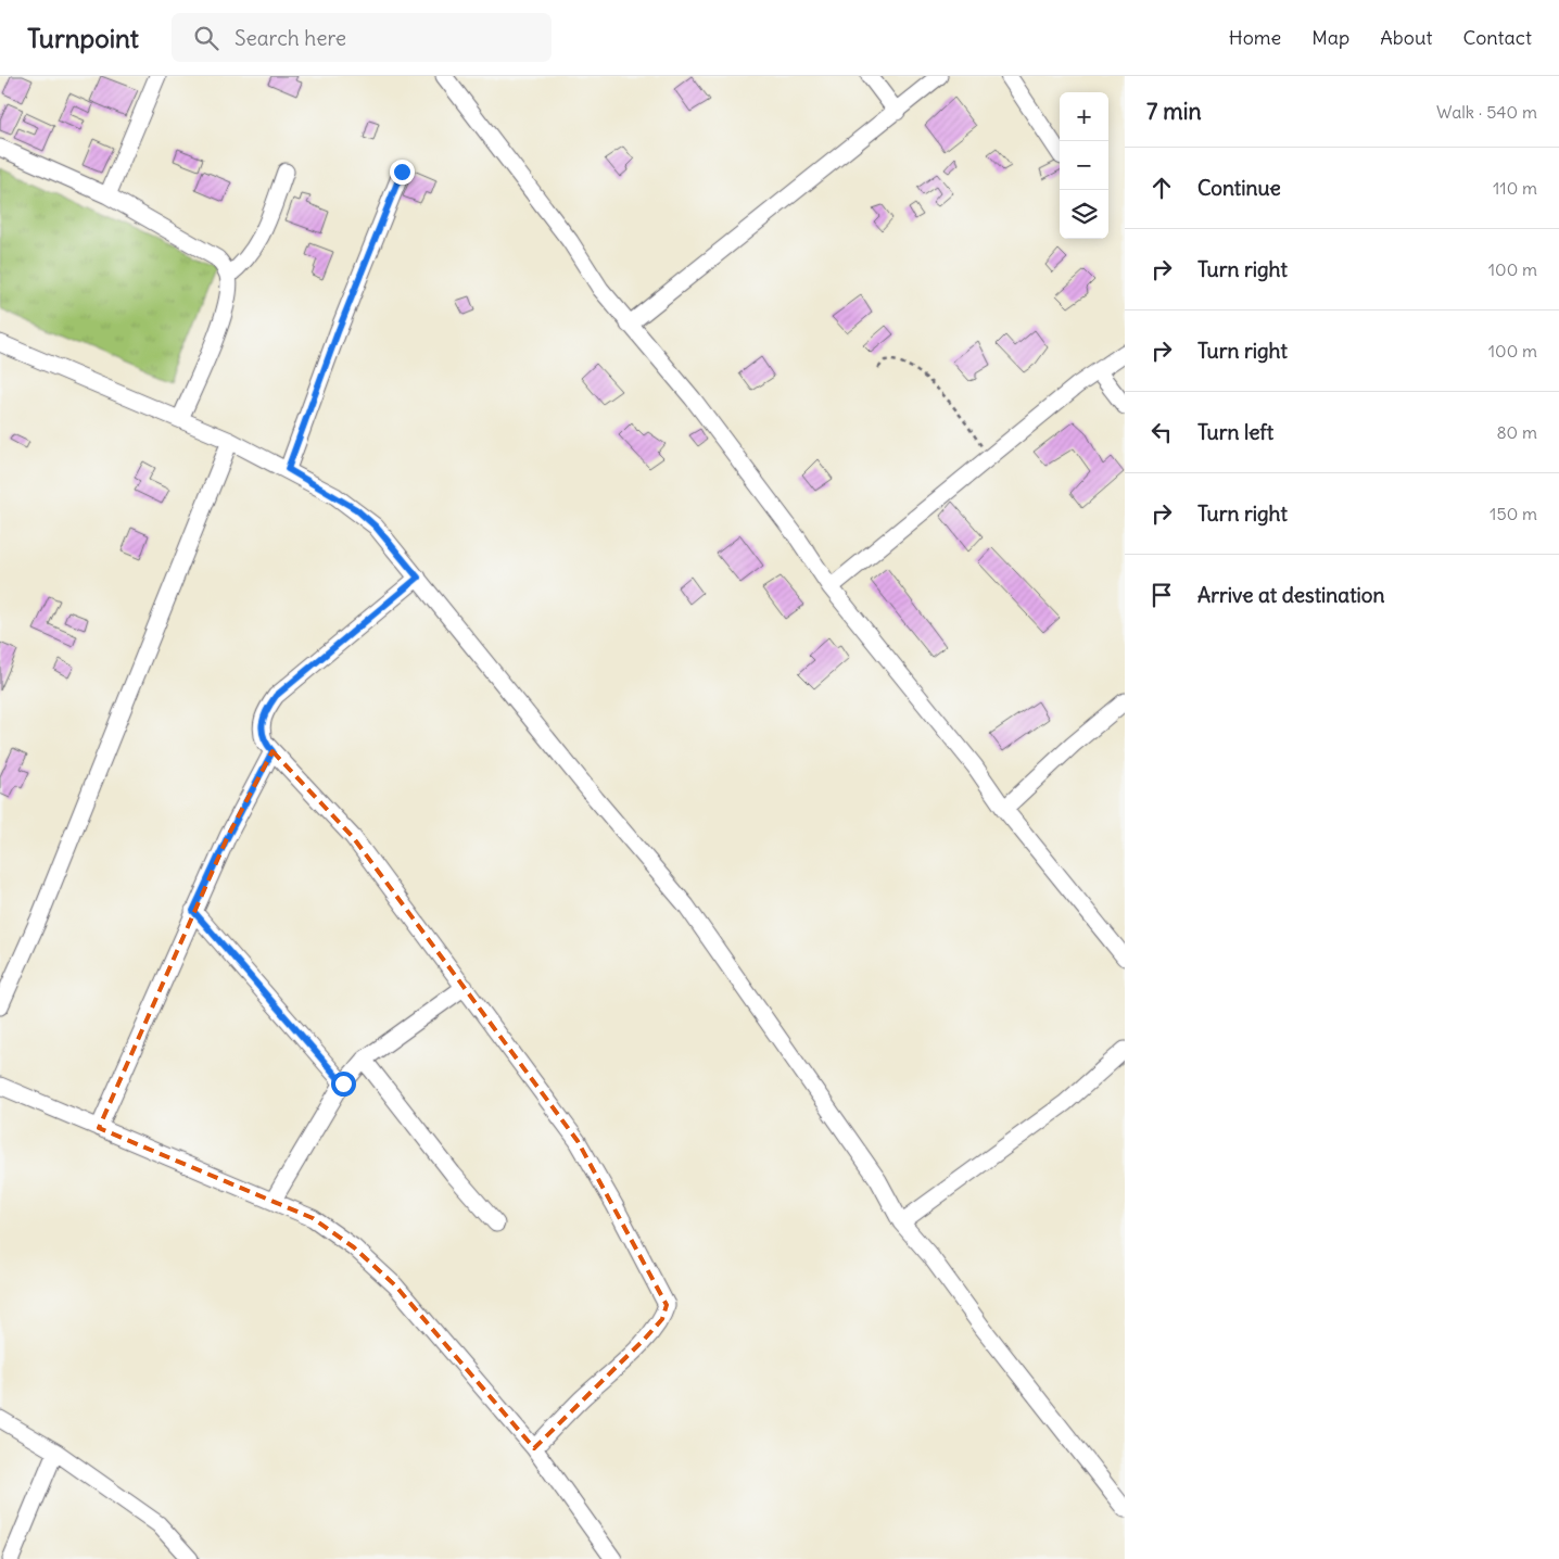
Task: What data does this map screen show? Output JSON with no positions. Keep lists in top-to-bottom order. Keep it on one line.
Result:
{"page":{"header":"Turnpoint","search":"Search here","nav":["Home","Map","About","Contact"],"heading":["7 min","Walk · 540 m"],"map_buttons":["+","−"],"list":[["Continue","110 m"],["Turn right","100 m"],["Turn right","100 m"],["Turn left","80 m"],["Turn right","150 m"],"Arrive at destination"]}}
